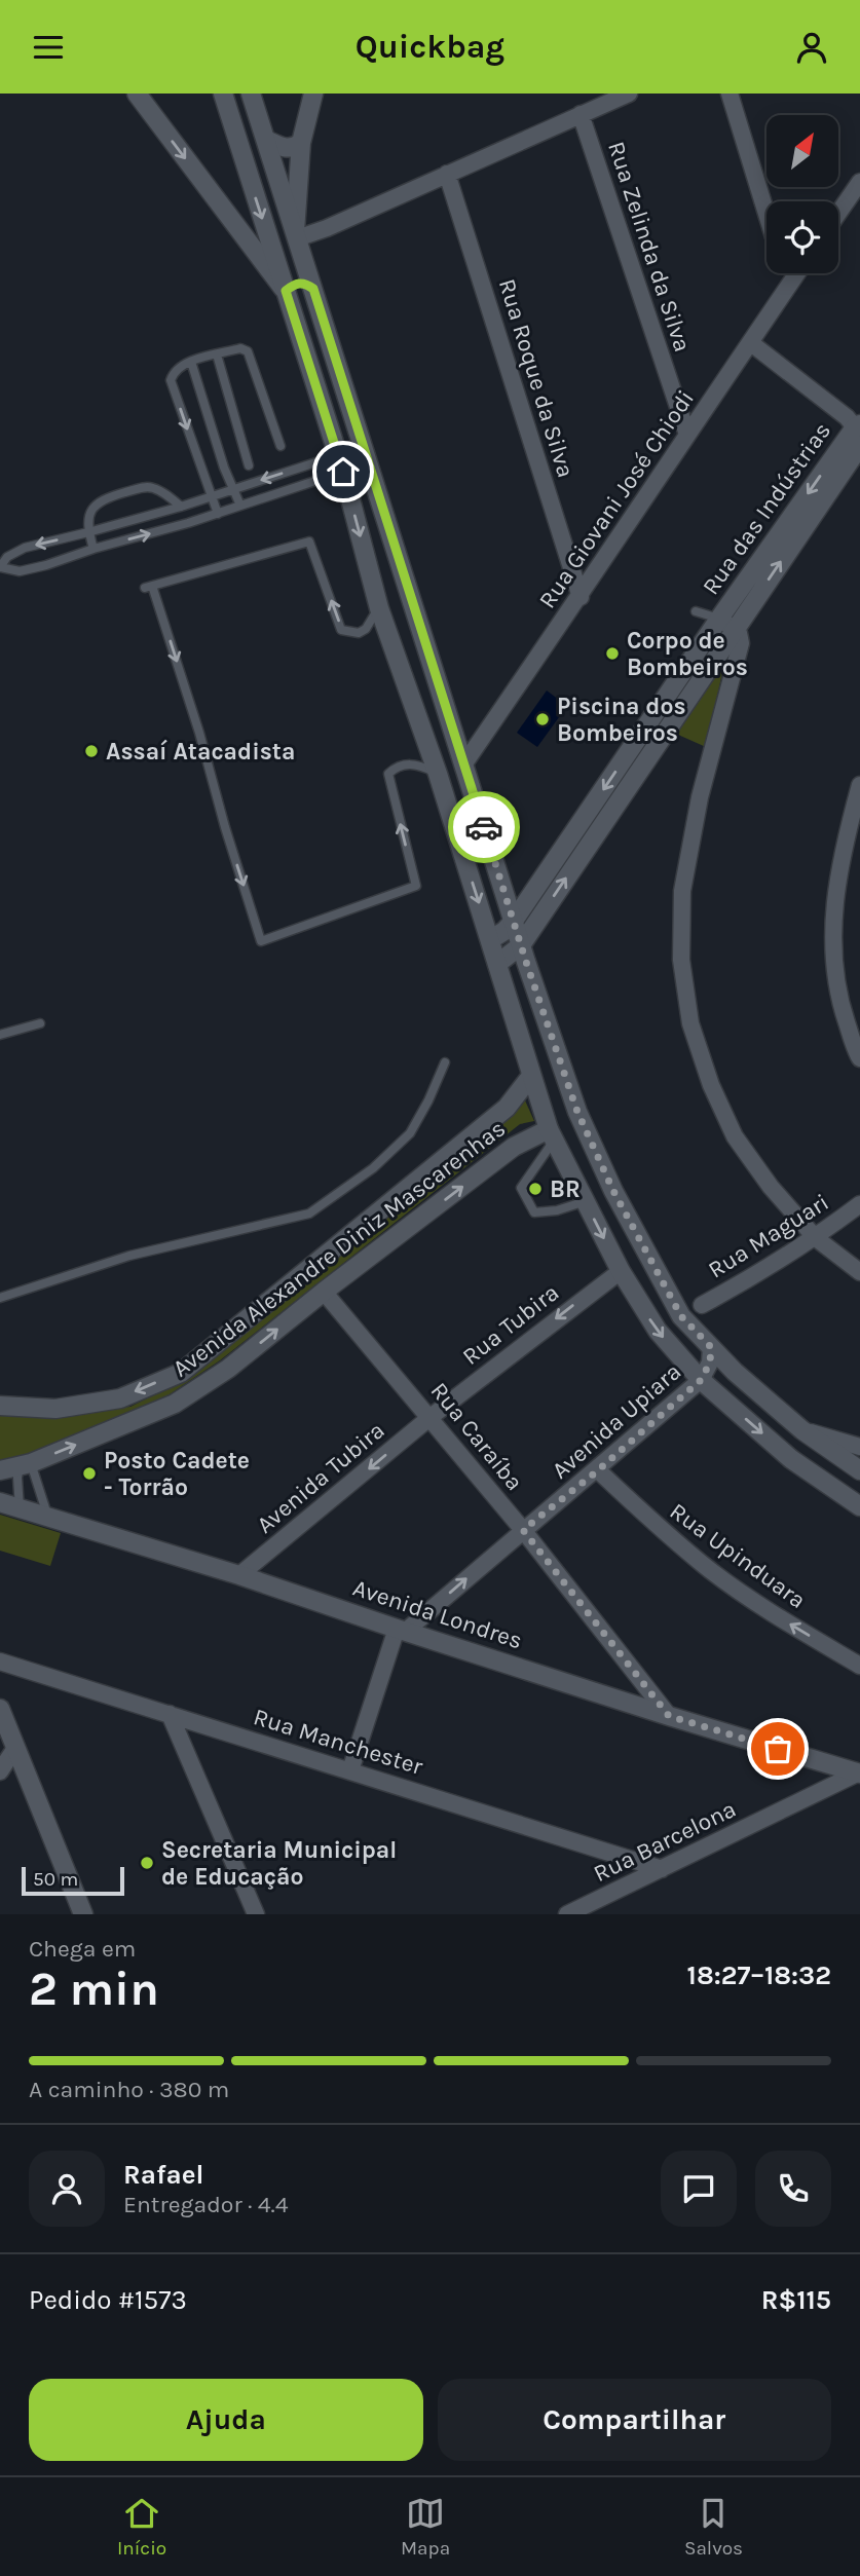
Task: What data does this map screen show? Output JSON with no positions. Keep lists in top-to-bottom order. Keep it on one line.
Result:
{"streets":{"street":["Rua Zelinda da Silva","Rua Roque da Silva","Rua Giovani José Chiodi","Rua das Indústrias","Rua Maguari","Avenida Alexandre Diniz Mascarenhas","Rua Tubira","Avenida Upiara","Rua Caraíba","Avenida Tubira","Rua Upinduara","Avenida Londres","Rua Manchester","Rua Barcelona"]},"crossings":[["Rua Zelinda da Silva","Rua Giovani José Chiodi"],["Rua Roque da Silva","Rua Giovani José Chiodi"],["Avenida Alexandre Diniz Mascarenhas","Rua Caraíba"],["Rua Tubira","Rua Caraíba"],["Rua Tubira","Avenida Tubira"],["Avenida Upiara","Rua Caraíba"],["Avenida Upiara","Rua Upinduara"],["Avenida Upiara","Avenida Londres"],["Rua Caraíba","Avenida Tubira"],["Rua Caraíba","Avenida Londres"],["Avenida Tubira","Avenida Londres"],["Avenida Londres","Rua Barcelona"],["Rua Manchester","Rua Barcelona"]],"one_way":["Rua Tubira","Avenida Upiara","Avenida Tubira"],"places":["Corpo de Bombeiros","Piscina dos Bombeiros","Assaí Atacadista","BR","Posto Cadete - Torrão","Secretaria Municipal de Educação"],"scale_bar":"50 m","north":"top right","page":{"header":"Quickbag","scale":"50 m","heading":["2 min","Chega em","18:27–18:32"],"panel":["Rafael","Entregador · 4.4","Pedido #1573","R$115"],"bar":"A caminho · 380 m","buttons":["Ajuda","Compartilhar"],"tabs":["Início","Mapa","Salvos"]}}
